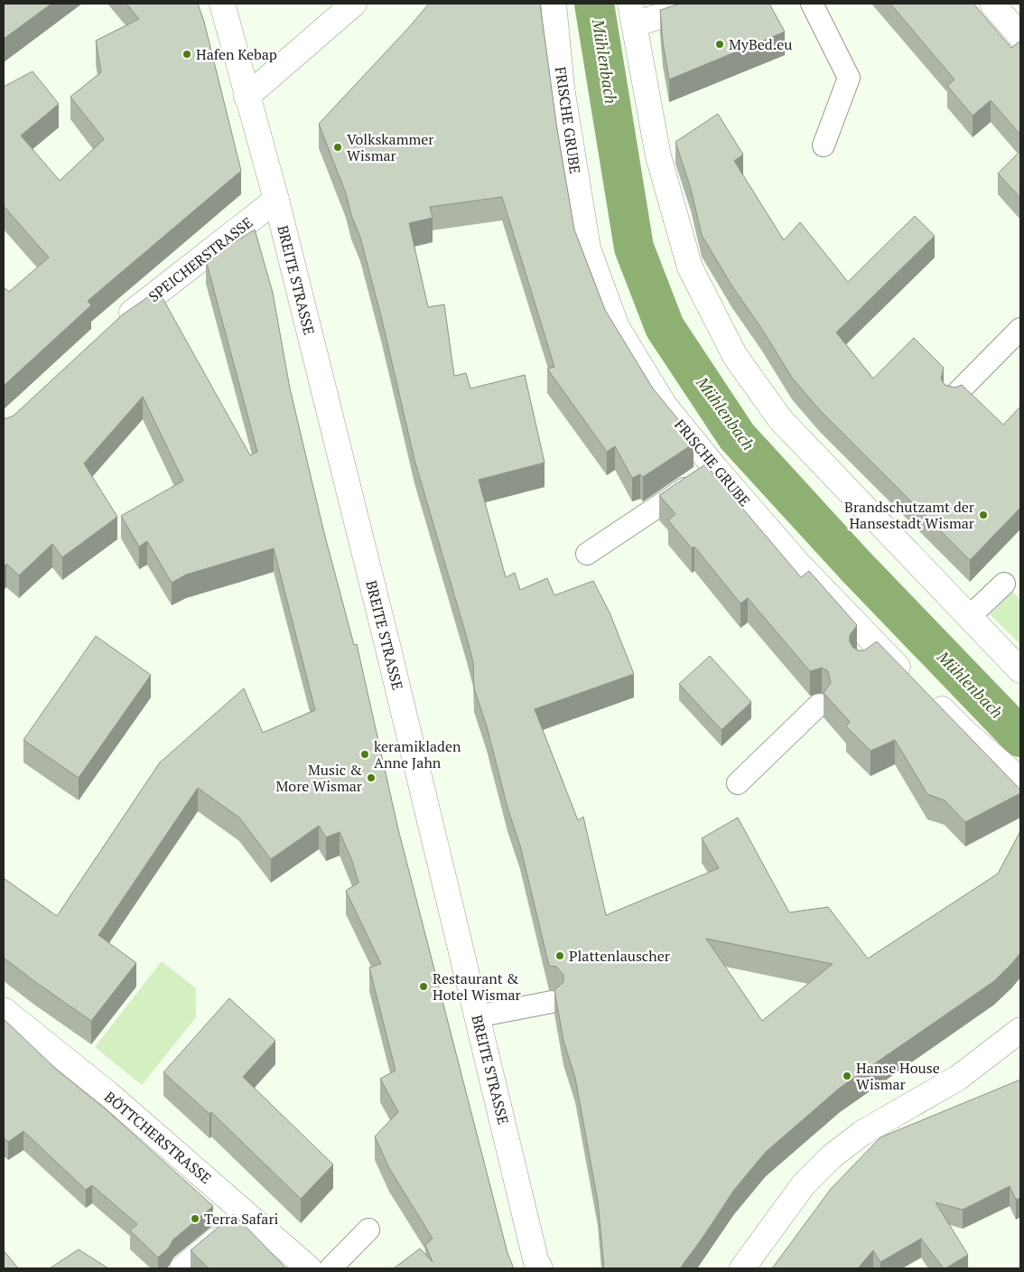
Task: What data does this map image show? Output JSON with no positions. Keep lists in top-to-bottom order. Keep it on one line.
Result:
{"streets":{"street":["FRISCHE GRUBE","SPEICHERSTRASSE","BREITE STRASSE","BÖTTCHERSTRASSE"]},"crossings":[["SPEICHERSTRASSE","BREITE STRASSE"]],"water":["Mühlenbach"],"places":["MyBed.eu","Hafen Kebap","Volkskammer Wismar","Brandschutzamt der Hansestadt Wismar","keramikladen Anne Jahn","Music & More Wismar","Plattenlauscher","Restaurant & Hotel Wismar","Hanse House Wismar","Terra Safari"]}
